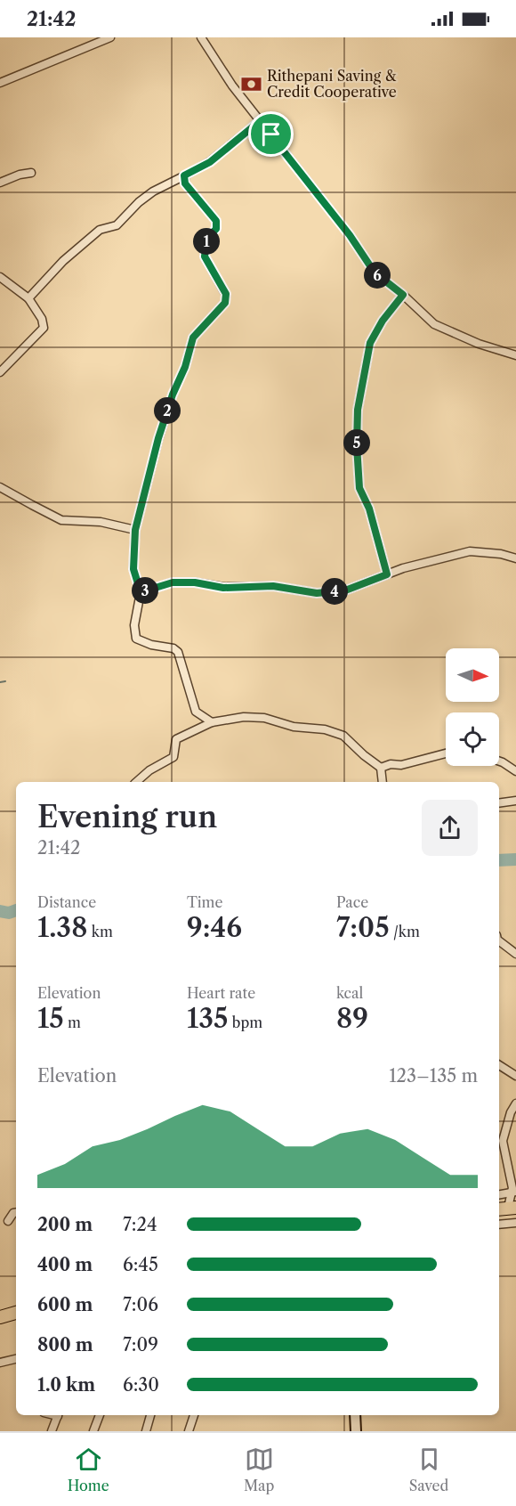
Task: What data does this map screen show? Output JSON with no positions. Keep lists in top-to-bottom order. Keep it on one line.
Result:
{"places":{"bank":["Rithepani Saving & Credit Cooperative"]},"north":"right","page":{"status":"21:42","pins":["1","6","2","5","3","4"],"heading":["Evening run","21:42"],"stats":[["Distance","1.38 km"],["Time","9:46"],["Pace","7:05 /km"],["Elevation","15 m"],["Heart rate","135 bpm"],["kcal","89"]],"chart":["Elevation","123–135 m"],"list":[{"name":"200 m","note":"7:24"},{"name":"400 m","note":"6:45"},{"name":"600 m","note":"7:06"},{"name":"800 m","note":"7:09"},{"name":"1.0 km","note":"6:30"}],"tabs":["Home","Map","Saved"]}}
